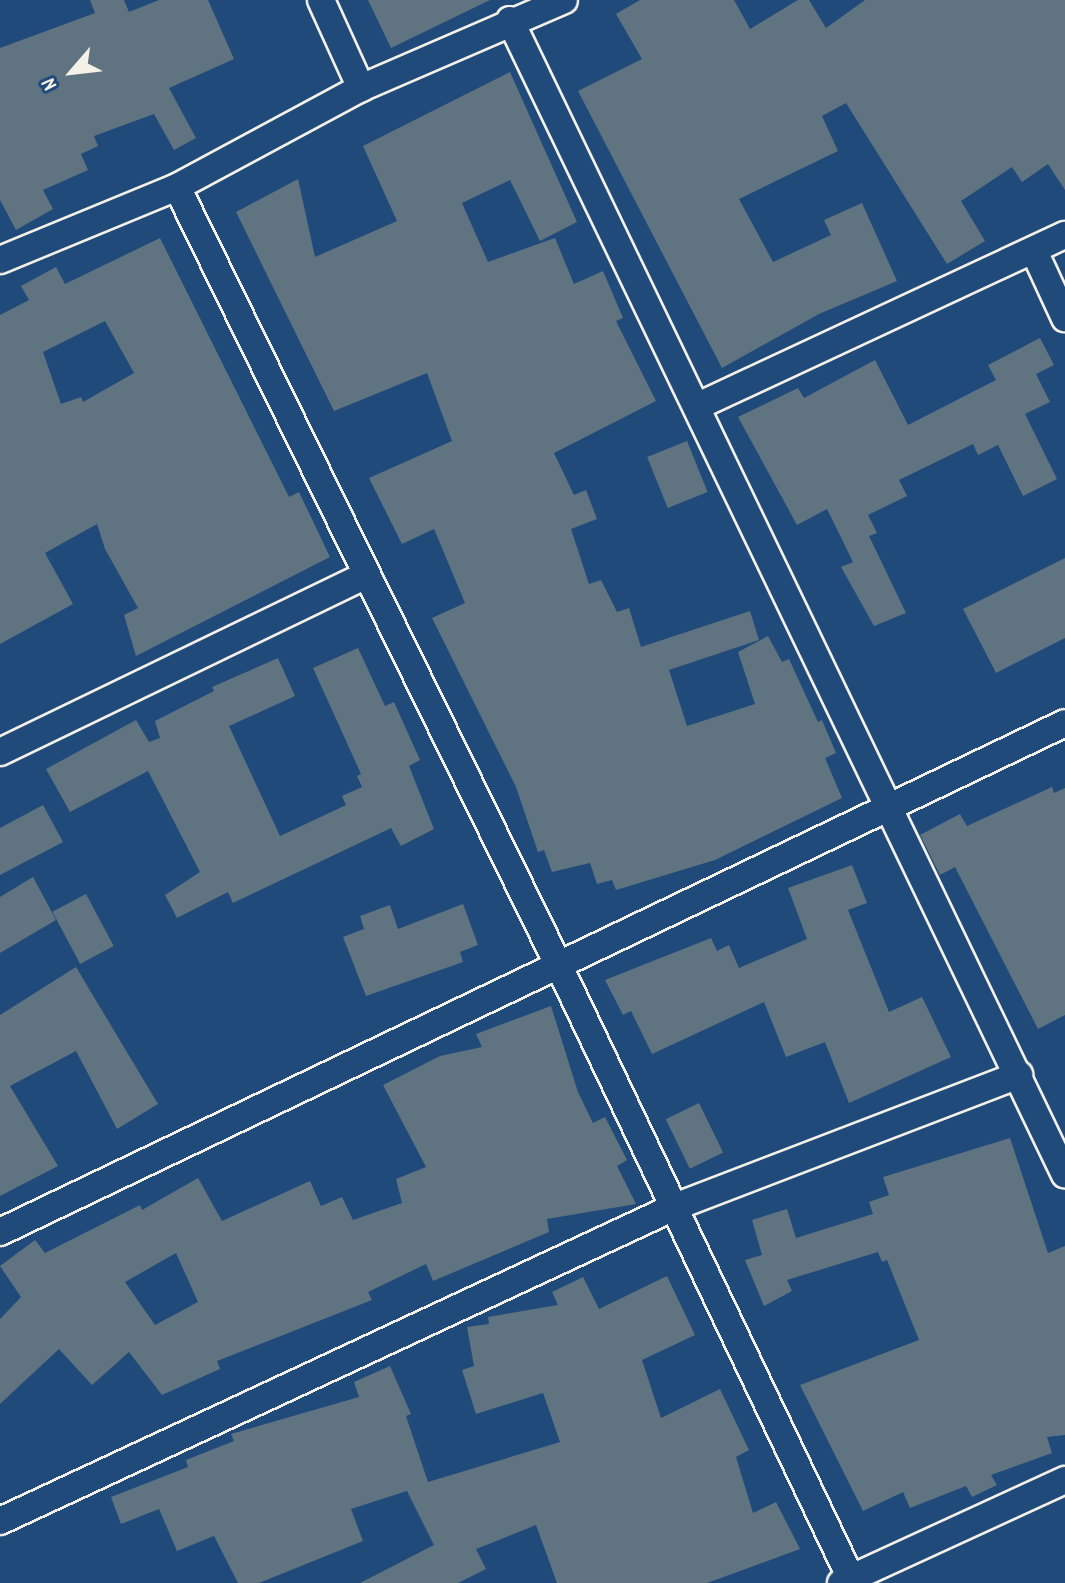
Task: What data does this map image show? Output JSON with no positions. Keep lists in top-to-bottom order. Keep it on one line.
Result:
{"north":"bottom left"}
